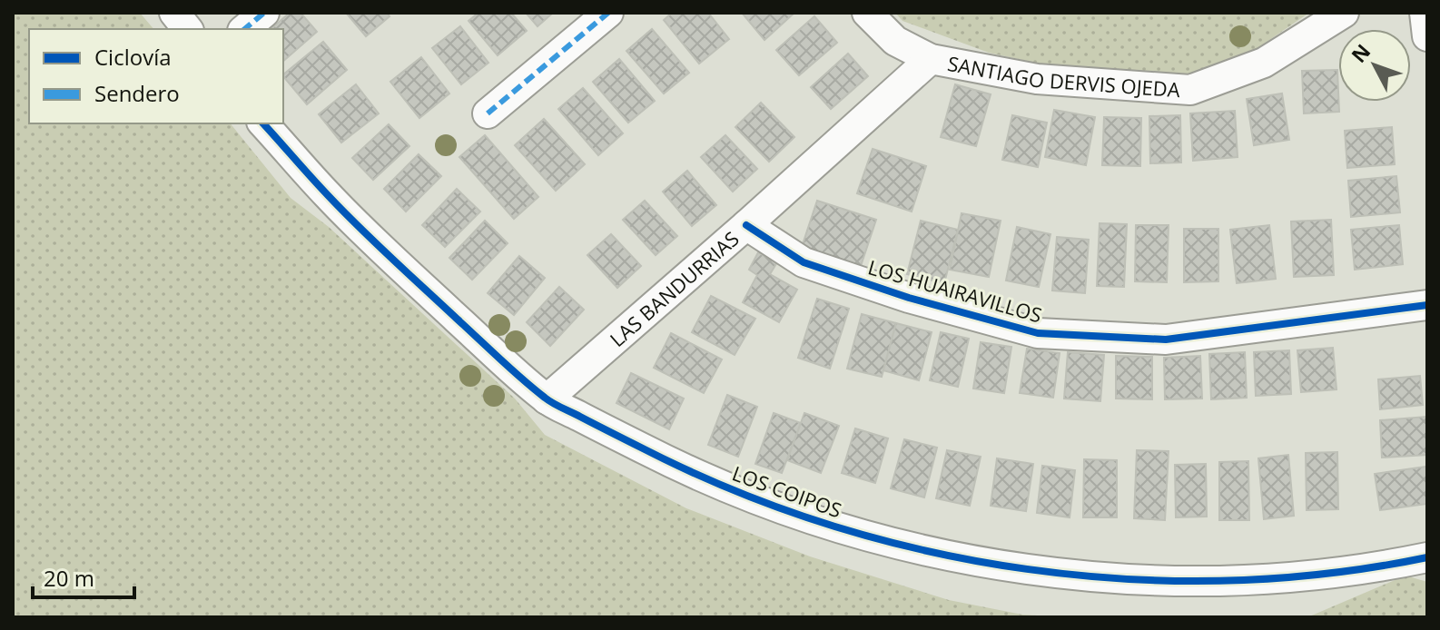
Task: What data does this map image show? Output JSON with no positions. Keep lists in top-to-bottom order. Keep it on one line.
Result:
{"streets":{"street":["SANTIAGO DERVIS OJEDA","LAS BANDURRIAS","LOS HUAIRAVILLOS","LOS COIPOS"]},"crossings":[["SANTIAGO DERVIS OJEDA","LAS BANDURRIAS"],["LAS BANDURRIAS","LOS HUAIRAVILLOS"],["LAS BANDURRIAS","LOS COIPOS"]],"legend":["Ciclovía","Sendero"],"scale_bar":"20 m","north":"top left"}
